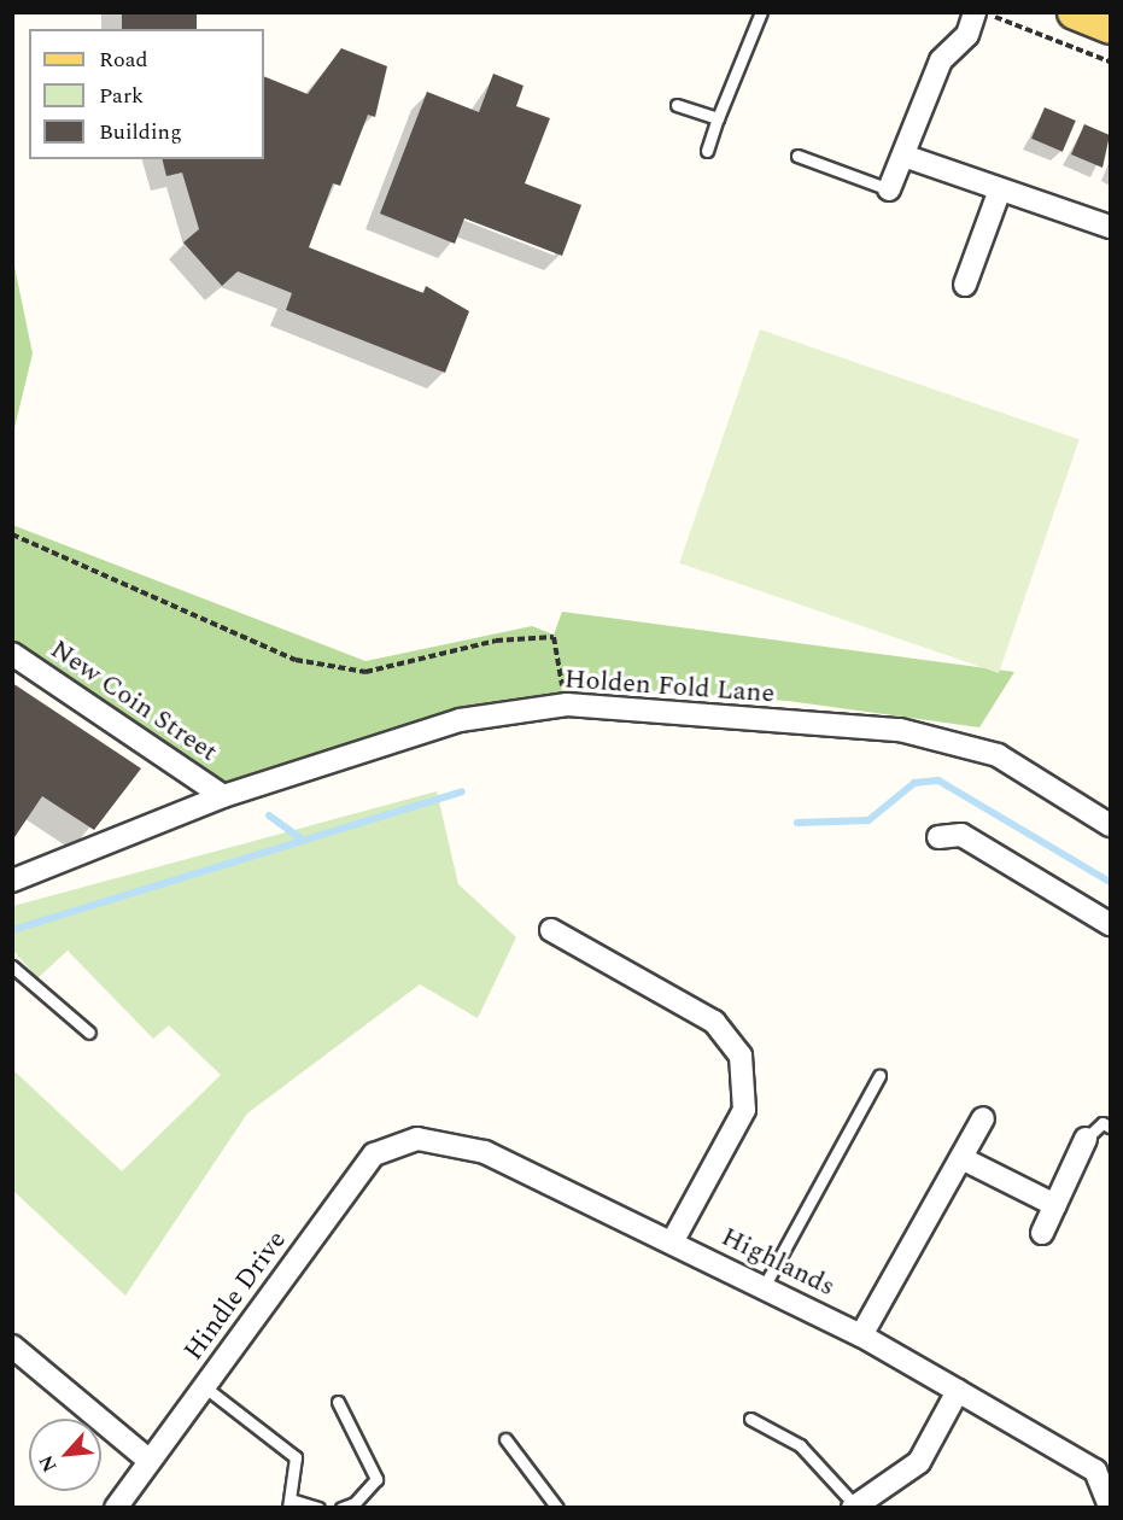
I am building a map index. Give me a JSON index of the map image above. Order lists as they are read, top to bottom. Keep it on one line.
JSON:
{"streets":{"street":["Holden Fold Lane","New Coin Street","Highlands","Hindle Drive"]},"crossings":[["Holden Fold Lane","New Coin Street"],["Highlands","Hindle Drive"]],"legend":["Road","Park","Building"],"north":"bottom left"}
